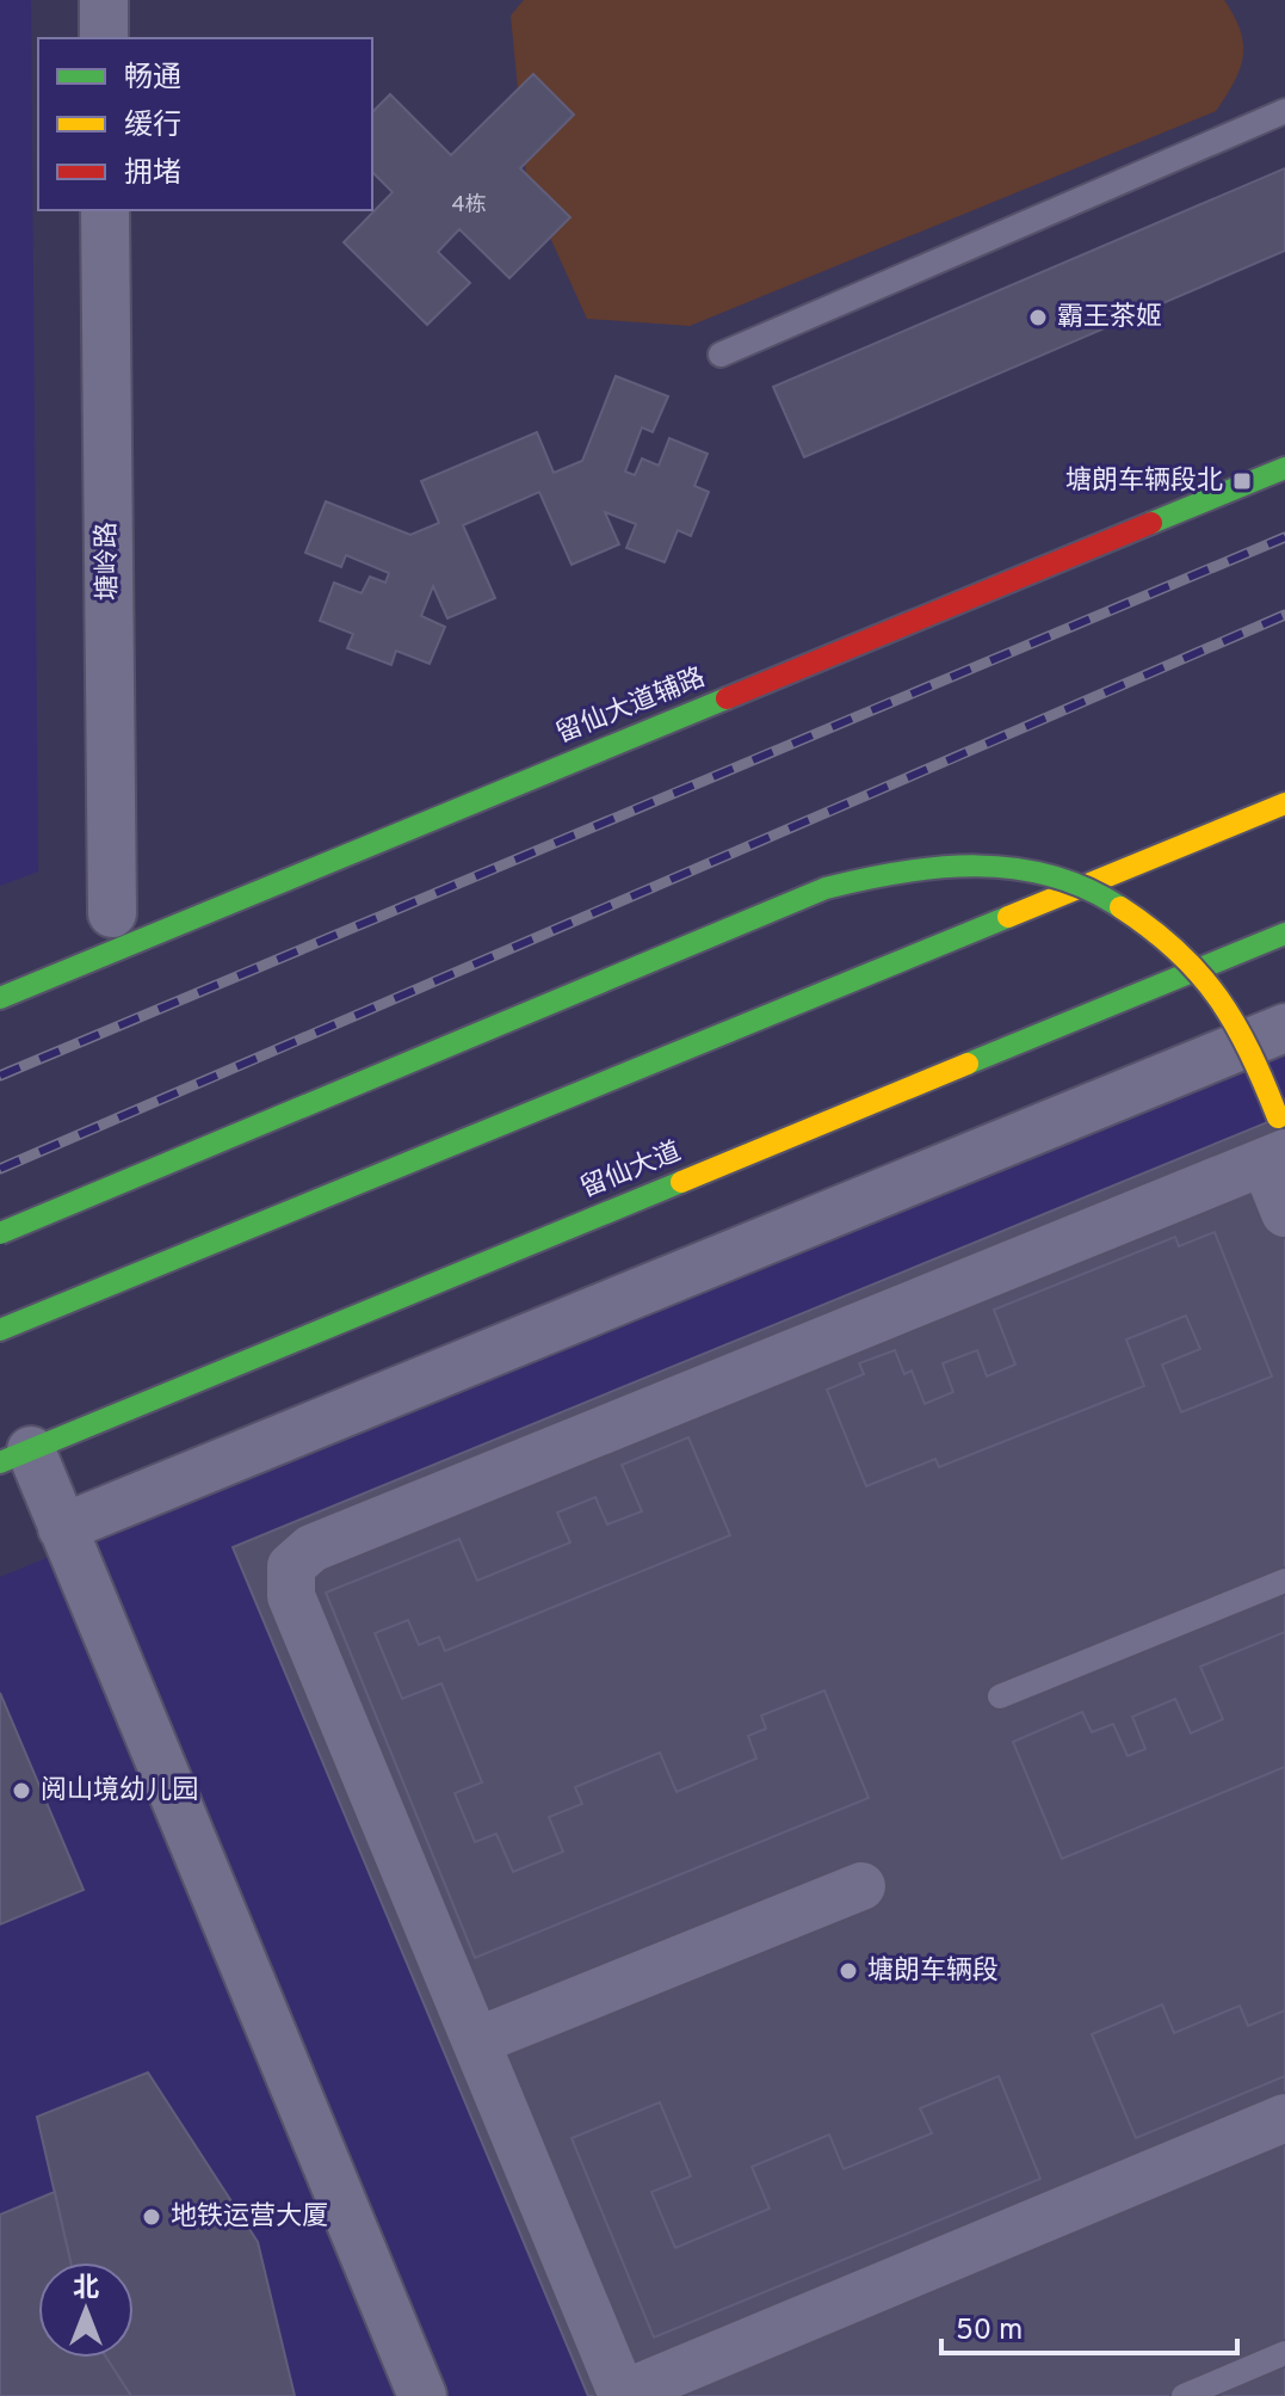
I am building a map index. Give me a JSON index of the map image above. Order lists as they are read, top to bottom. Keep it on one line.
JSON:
{"streets":{"main road":["留仙大道辅路","留仙大道"],"street":["塘岭路"]},"places":{"other":["霸王茶姬","阅山境幼儿园","塘朗车辆段","地铁运营大厦"],"transit":["塘朗车辆段北"]},"house_numbers":["4栋"],"legend":["畅通","缓行","拥堵"],"scale_bar":"50 m","north":"top"}
